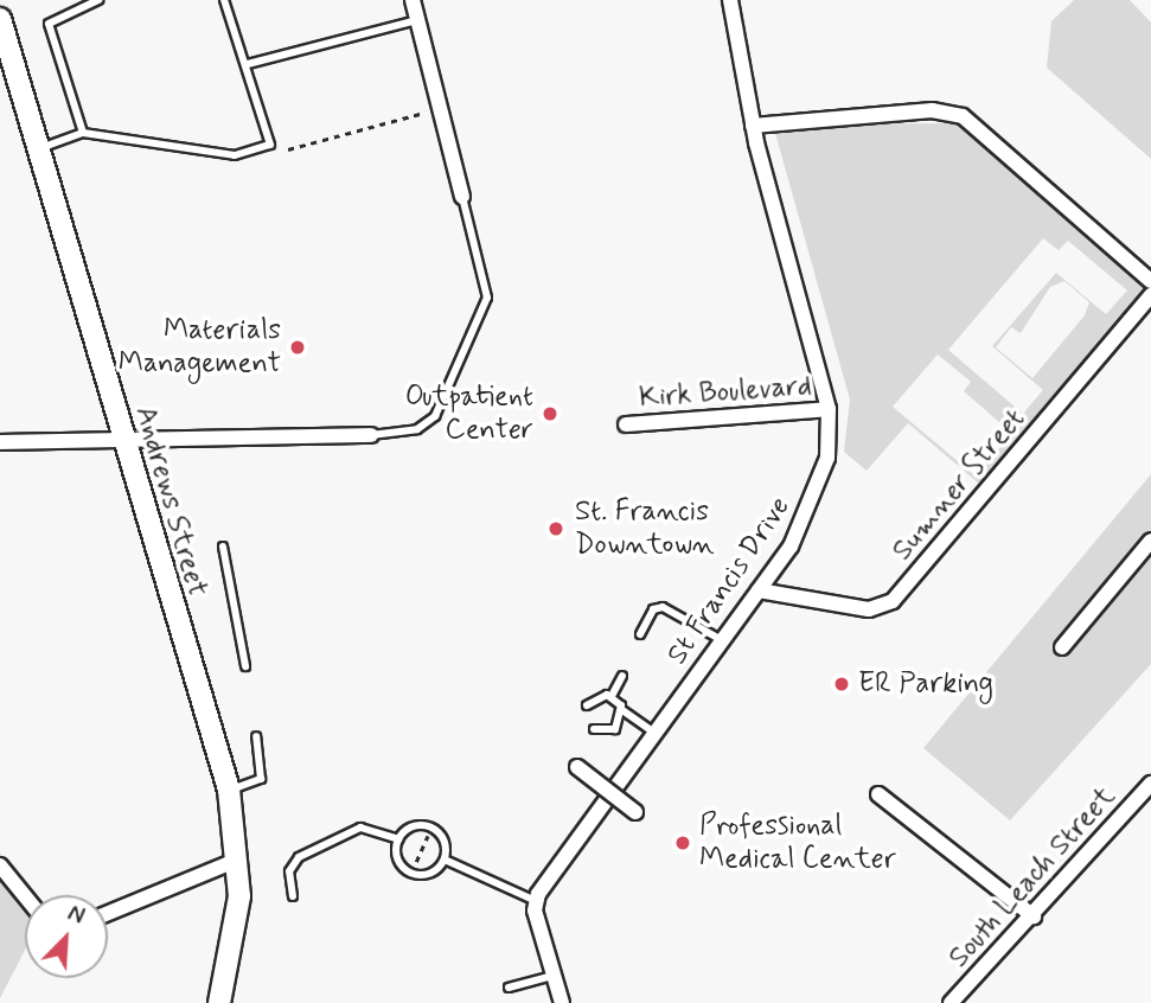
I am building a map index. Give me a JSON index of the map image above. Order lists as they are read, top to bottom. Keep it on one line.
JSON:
{"streets":{"street":["Kirk Boulevard","Sumner Street","Andrews Street","St Francis Drive","South Leach Street"]},"crossings":[["Kirk Boulevard","St Francis Drive"],["Sumner Street","St Francis Drive"]],"places":["Materials Management","Outpatient Center","St. Francis Downtown","ER Parking","Professional Medical Center"],"north":"top right"}
